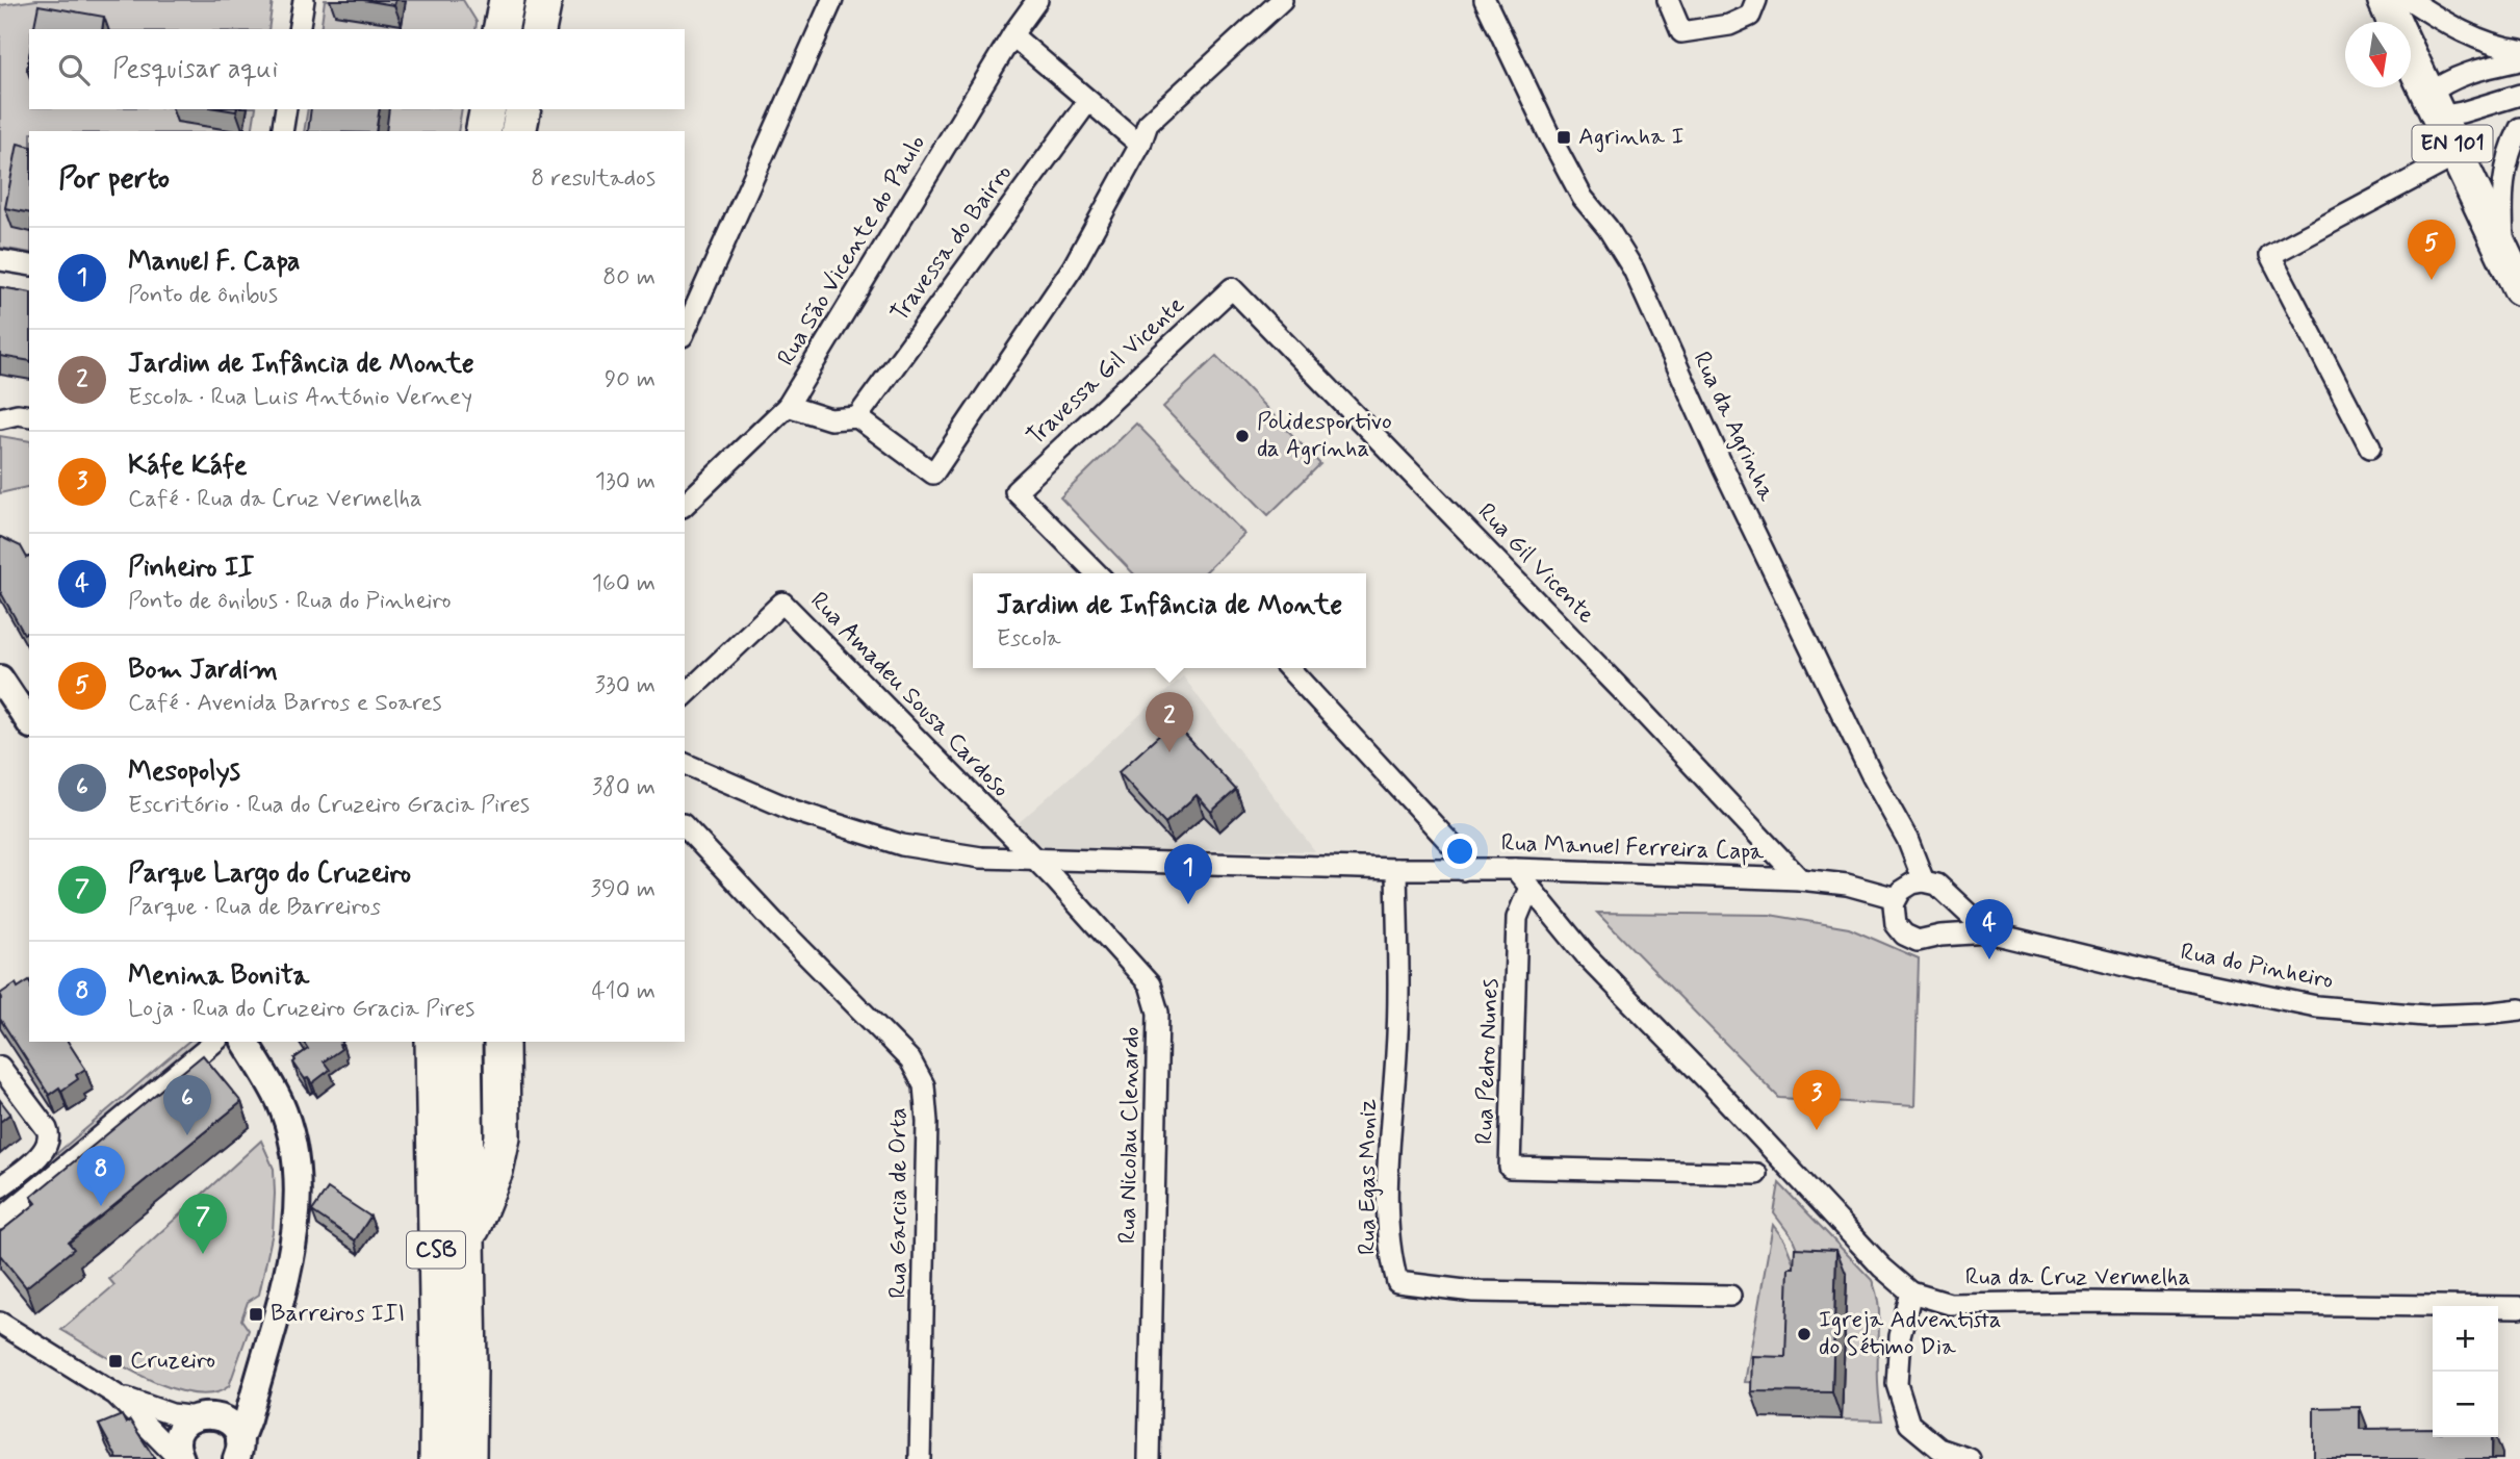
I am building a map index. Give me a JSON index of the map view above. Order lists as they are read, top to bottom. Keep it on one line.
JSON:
{"streets":{"highway":["CSB"],"main road":["EN 101"],"street":["Travessa do Bairro","Rua São Vicente do Paulo","Travessa Gil Vicente","Rua da Agrinha","Rua Gil Vicente","Rua Amadeu Sousa Cardoso","Rua Manuel Ferreira Capa","Rua do Pinheiro","Rua Pedro Nunes","Rua Nicolau Clenardo","Rua Egas Moniz","Rua Garcia de Orta","Rua da Cruz Vermelha"]},"crossings":[["Travessa Gil Vicente","Rua Gil Vicente"],["Rua da Agrinha","Rua Manuel Ferreira Capa"],["Rua da Agrinha","Rua do Pinheiro"],["Rua Gil Vicente","Rua Manuel Ferreira Capa"],["Rua Amadeu Sousa Cardoso","Rua Manuel Ferreira Capa"],["Rua Amadeu Sousa Cardoso","Rua Nicolau Clenardo"],["Rua Manuel Ferreira Capa","Rua do Pinheiro"],["Rua Manuel Ferreira Capa","Rua Nicolau Clenardo"],["Rua Manuel Ferreira Capa","Rua Egas Moniz"],["Rua Manuel Ferreira Capa","Rua da Cruz Vermelha"],["Rua Pedro Nunes","Rua da Cruz Vermelha"]],"places":{"transit":["Agrinha I","Barreiros III","Cruzeiro"],"other":["Polidesportivo da Agrinha","Igreja Adventista do Sétimo Dia"]},"north":"bottom","page":{"search":"Pesquisar aqui","heading":["Por perto","8 resultados"],"pins":["5","2","1","4","3","6","8","7"],"list":[{"mark":"1","name":"Manuel F. Capa","note":"Ponto de ônibus","value":"80 m"},{"mark":"2","name":"Jardim de Infância de Monte","note":"Escola · Rua Luis António Verney","value":"90 m"},{"mark":"3","name":"Káfe Káfe","note":"Café · Rua da Cruz Vermelha","value":"130 m"},{"mark":"4","name":"Pinheiro II","note":"Ponto de ônibus · Rua do Pinheiro","value":"160 m"},{"mark":"5","name":"Bom Jardim","note":"Café · Avenida Barros e Soares","value":"330 m"},{"mark":"6","name":"Mesopolys","note":"Escritório · Rua do Cruzeiro Gracia Pires","value":"380 m"},{"mark":"7","name":"Parque Largo do Cruzeiro","note":"Parque · Rua de Barreiros","value":"390 m"},{"mark":"8","name":"Menina Bonita","note":"Loja · Rua do Cruzeiro Gracia Pires","value":"410 m"}],"popup":["Jardim de Infância de Monte","Escola"],"map_buttons":["+","−"]}}
